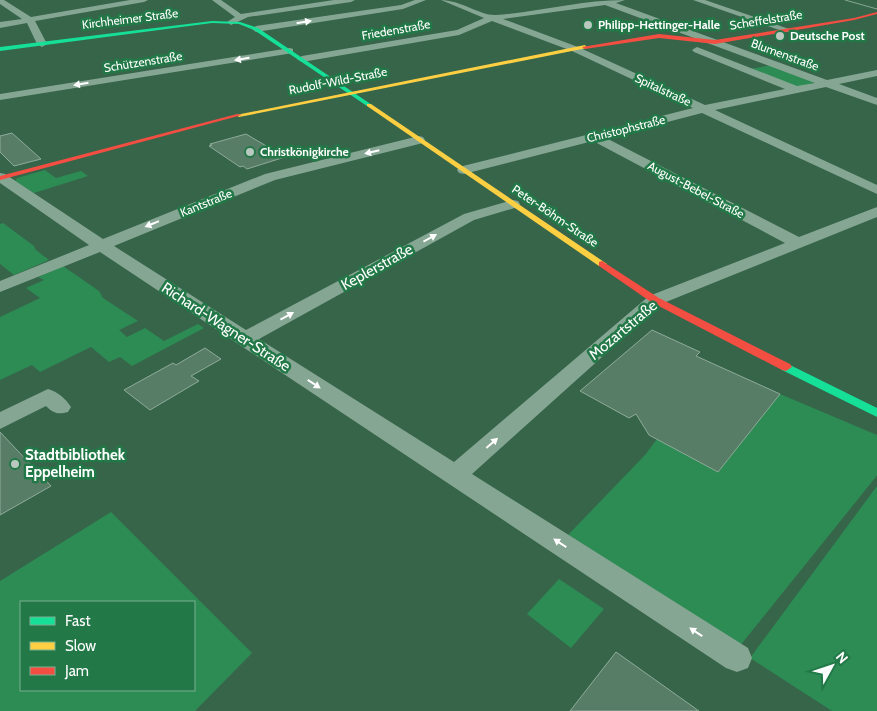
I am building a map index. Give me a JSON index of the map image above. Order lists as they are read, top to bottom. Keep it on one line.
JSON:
{"streets":{"street":["Kirchheimer Straße","Scheffelstraße","Friedenstraße","Blumenstraße","Schützenstraße","Rudolf-Wild-Straße","Spitalstraße","Christophstraße","August-Bebel-Straße","Kantstraße","Peter-Böhm-Straße","Keplerstraße","Richard-Wagner-Straße","Mozartstraße"]},"crossings":[["Kirchheimer Straße","Peter-Böhm-Straße"],["Scheffelstraße","Blumenstraße"],["Scheffelstraße","Rudolf-Wild-Straße"],["Friedenstraße","Spitalstraße"],["Friedenstraße","Peter-Böhm-Straße"],["Blumenstraße","Rudolf-Wild-Straße"],["Blumenstraße","Christophstraße"],["Schützenstraße","Peter-Böhm-Straße"],["Rudolf-Wild-Straße","Spitalstraße"],["Rudolf-Wild-Straße","Peter-Böhm-Straße"],["Rudolf-Wild-Straße","Richard-Wagner-Straße"],["Spitalstraße","Christophstraße"],["Christophstraße","August-Bebel-Straße"],["Christophstraße","Peter-Böhm-Straße"],["August-Bebel-Straße","Mozartstraße"],["Kantstraße","Peter-Böhm-Straße"],["Kantstraße","Richard-Wagner-Straße"],["Peter-Böhm-Straße","Keplerstraße"],["Peter-Böhm-Straße","Mozartstraße"],["Keplerstraße","Richard-Wagner-Straße"],["Richard-Wagner-Straße","Mozartstraße"]],"one_way":["Keplerstraße","Mozartstraße"],"places":["Philipp-Hettinger-Halle","Deutsche Post","Christkönigkirche","Stadtbibliothek Eppelheim"],"legend":["Fast","Slow","Jam"],"north":"top right"}
